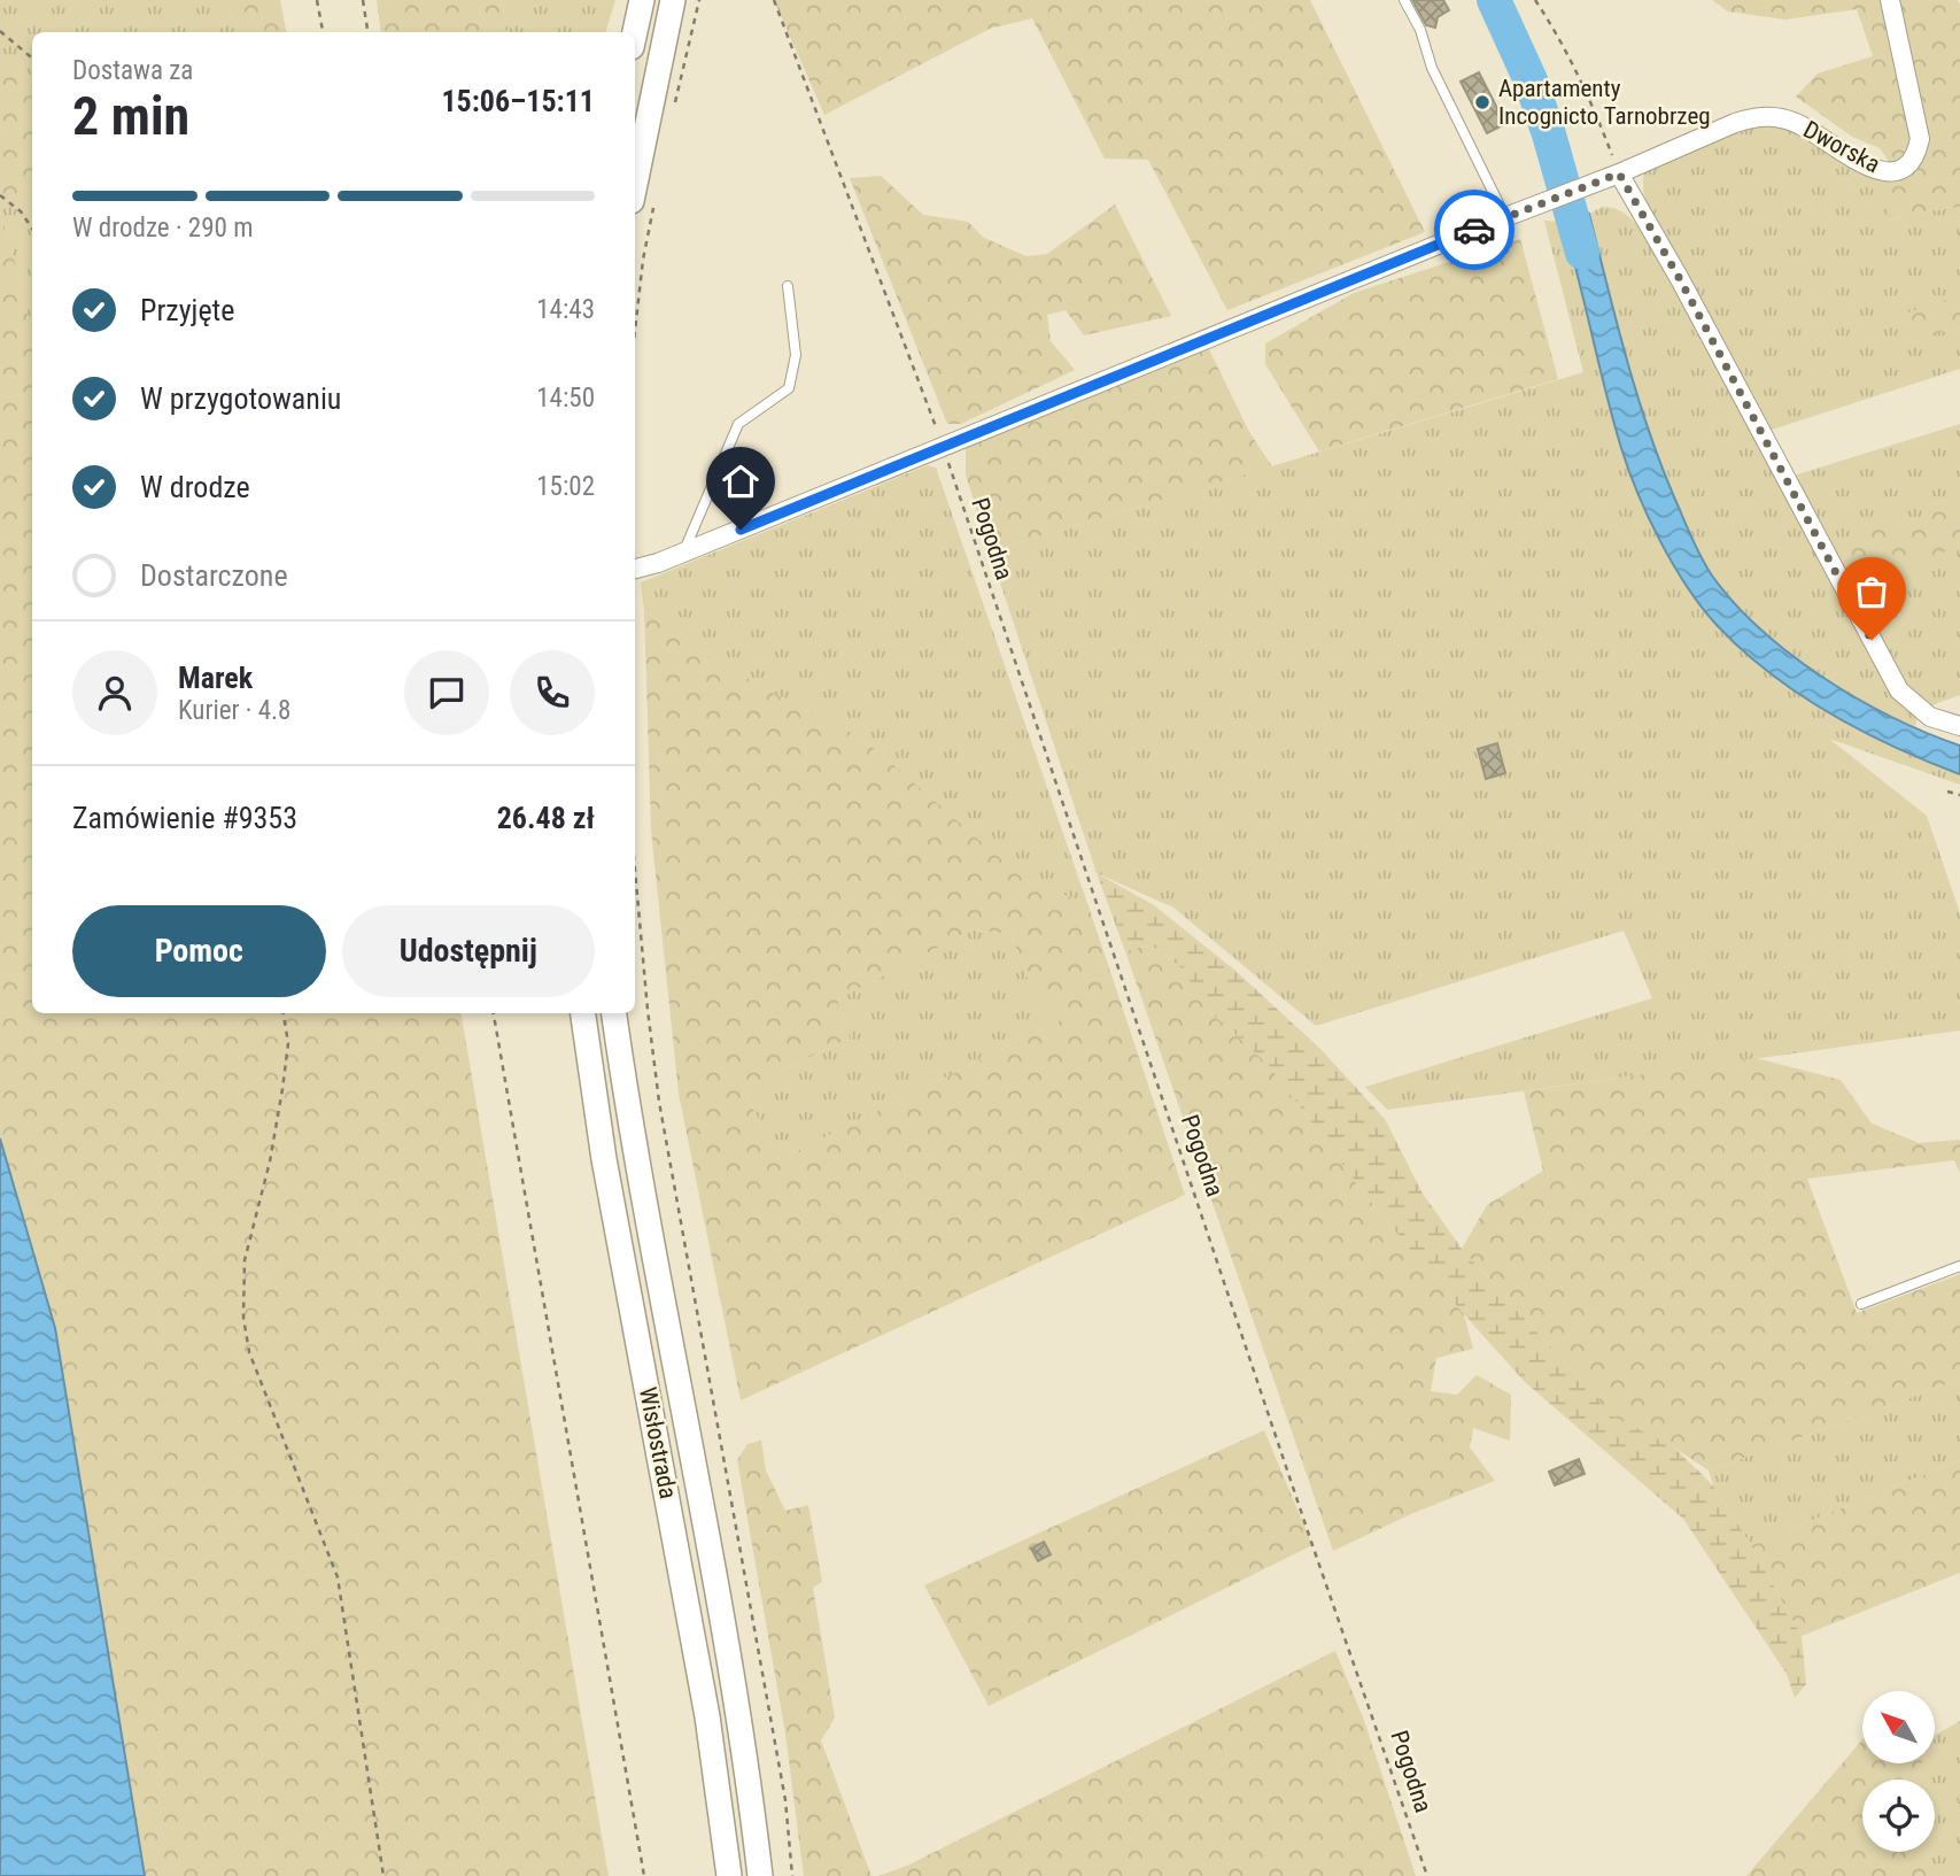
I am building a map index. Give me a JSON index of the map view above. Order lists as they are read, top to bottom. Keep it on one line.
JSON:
{"streets":{"main road":["Wisłostrada"],"street":["Dworska"],"path":["Pogodna"]},"crossings":[["Dworska","Pogodna"]],"places":["Apartamenty Incognicto Tarnobrzeg"],"north":"top left","page":{"heading":["2 min","Dostawa za","15:06–15:11"],"panel":["Marek","Kurier · 4.8","Zamówienie #9353","26.48 zł"],"bar":"W drodze · 290 m","list":[["Przyjęte","14:43"],["W przygotowaniu","14:50"],["W drodze","15:02"],"Dostarczone"],"buttons":["Pomoc","Udostępnij"]}}
